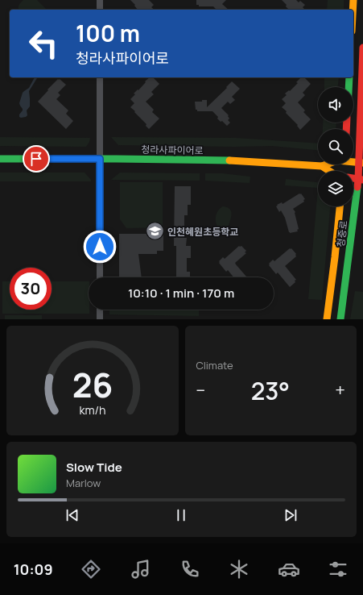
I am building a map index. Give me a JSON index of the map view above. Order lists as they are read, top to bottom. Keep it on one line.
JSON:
{"streets":{"main road":["청라사파이어로","청중로"]},"places":{"school or university":["인천혜원초등학교"]},"page":{"turn":["100 m","청라사파이어로"],"limit":"30","trip":"10:10 · 1 min · 170 m","tile":"Climate","heat":["−","23°","+"],"song":["Slow Tide","Marlow"],"tabs":"10:09","gauge":["26","km/h"]}}
